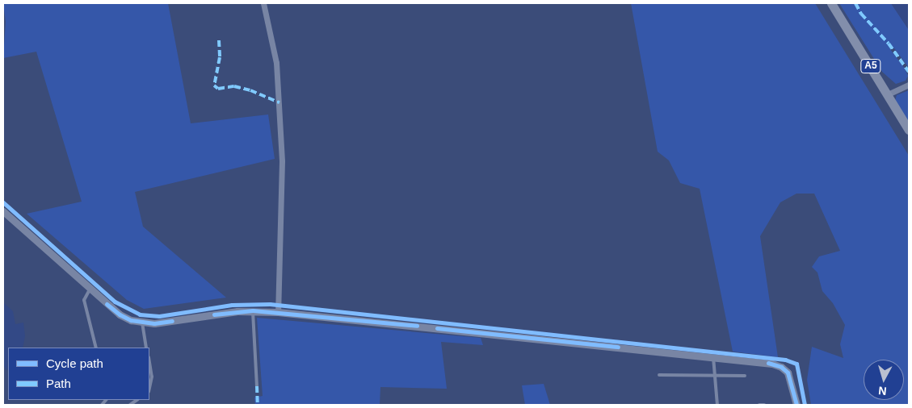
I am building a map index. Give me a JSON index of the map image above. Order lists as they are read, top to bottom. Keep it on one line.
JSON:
{"streets":{"highway":["A5"]},"legend":["Cycle path","Path"],"north":"bottom"}
